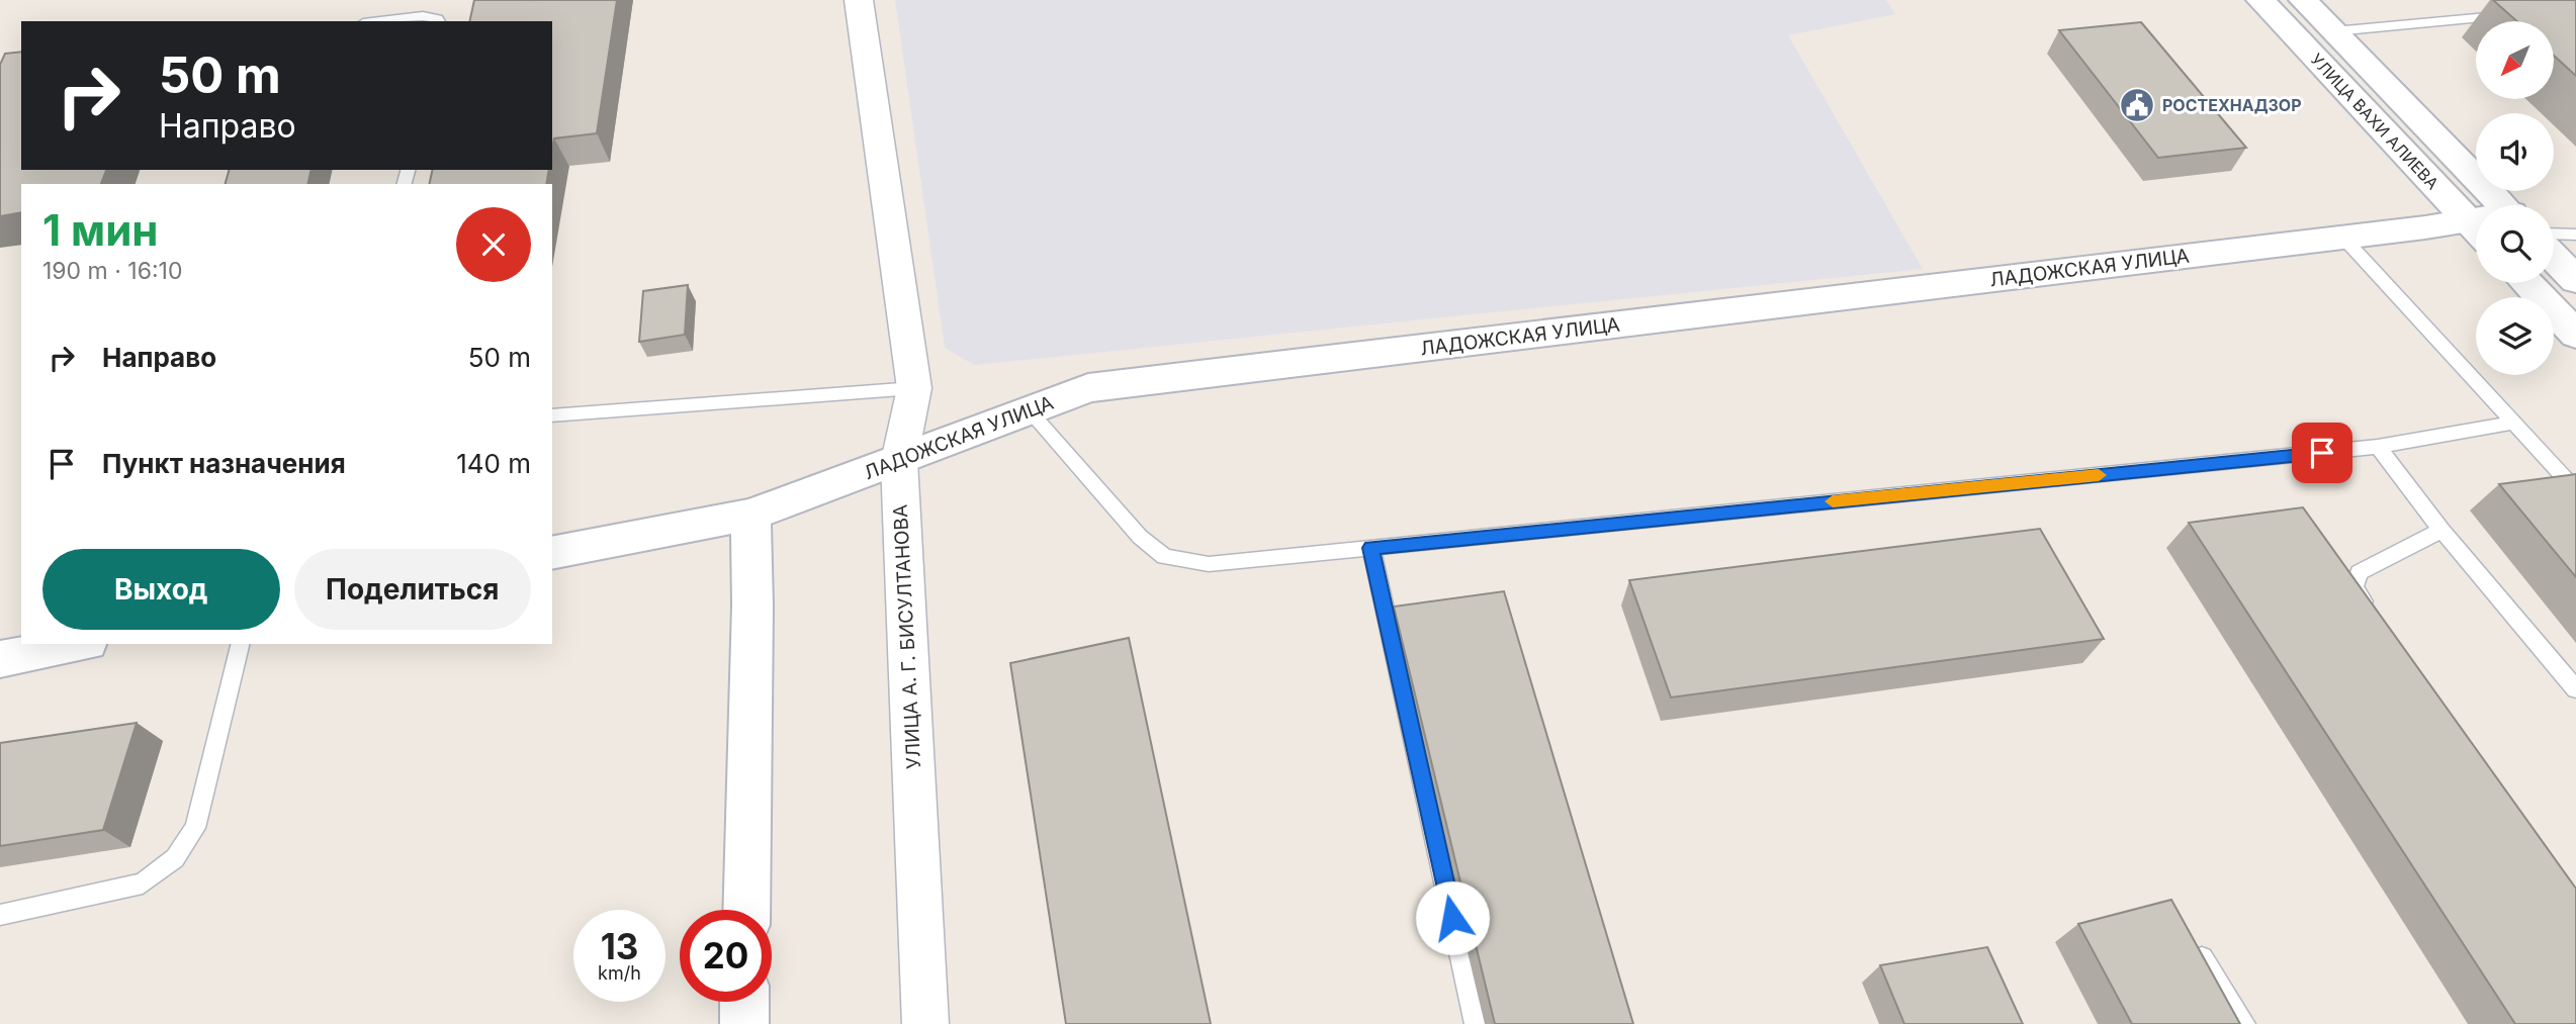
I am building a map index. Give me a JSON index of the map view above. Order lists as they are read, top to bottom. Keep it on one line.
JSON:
{"streets":{"street":["УЛИЦА ВАХИ АЛИЕВА","ЛАДОЖСКАЯ УЛИЦА","УЛИЦА А. Г. БИСУЛТАНОВА"]},"crossings":[["ЛАДОЖСКАЯ УЛИЦА","УЛИЦА А. Г. БИСУЛТАНОВА"]],"places":{"public building":["РОСТЕХНАДЗОР"]},"north":"bottom left","page":{"turn":["50 m","Направо"],"heading":["1 мин","190 m · 16:10"],"list":[{"name":"Направо","value":"50 m"},{"name":"Пункт назначения","value":"140 m"}],"buttons":["Выход","Поделиться"],"speed":"13 km/h","limit":"20"}}
